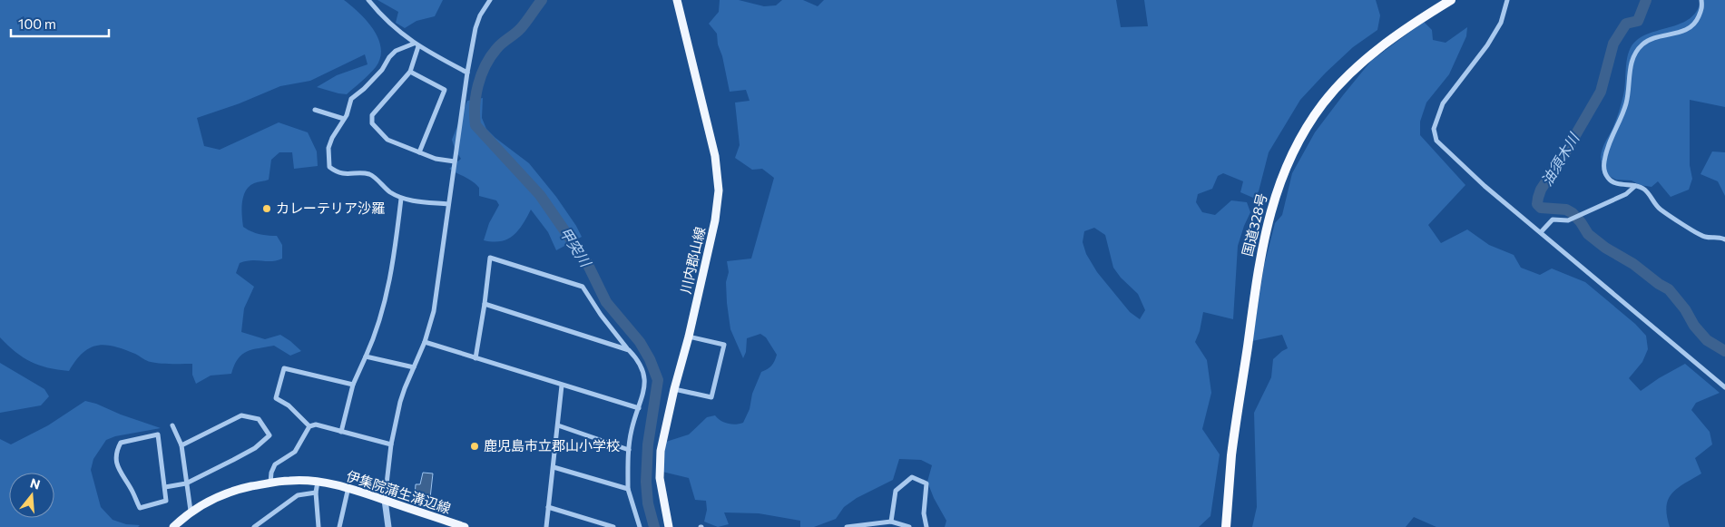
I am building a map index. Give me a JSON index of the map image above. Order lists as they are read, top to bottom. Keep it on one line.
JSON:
{"streets":{"highway":["国道328号"],"main road":["川内郡山線","伊集院蒲生溝辺線"]},"water":["油須木川","甲突川"],"places":["カレーテリア沙羅","鹿児島市立郡山小学校"],"scale_bar":"100 m","north":"top"}
